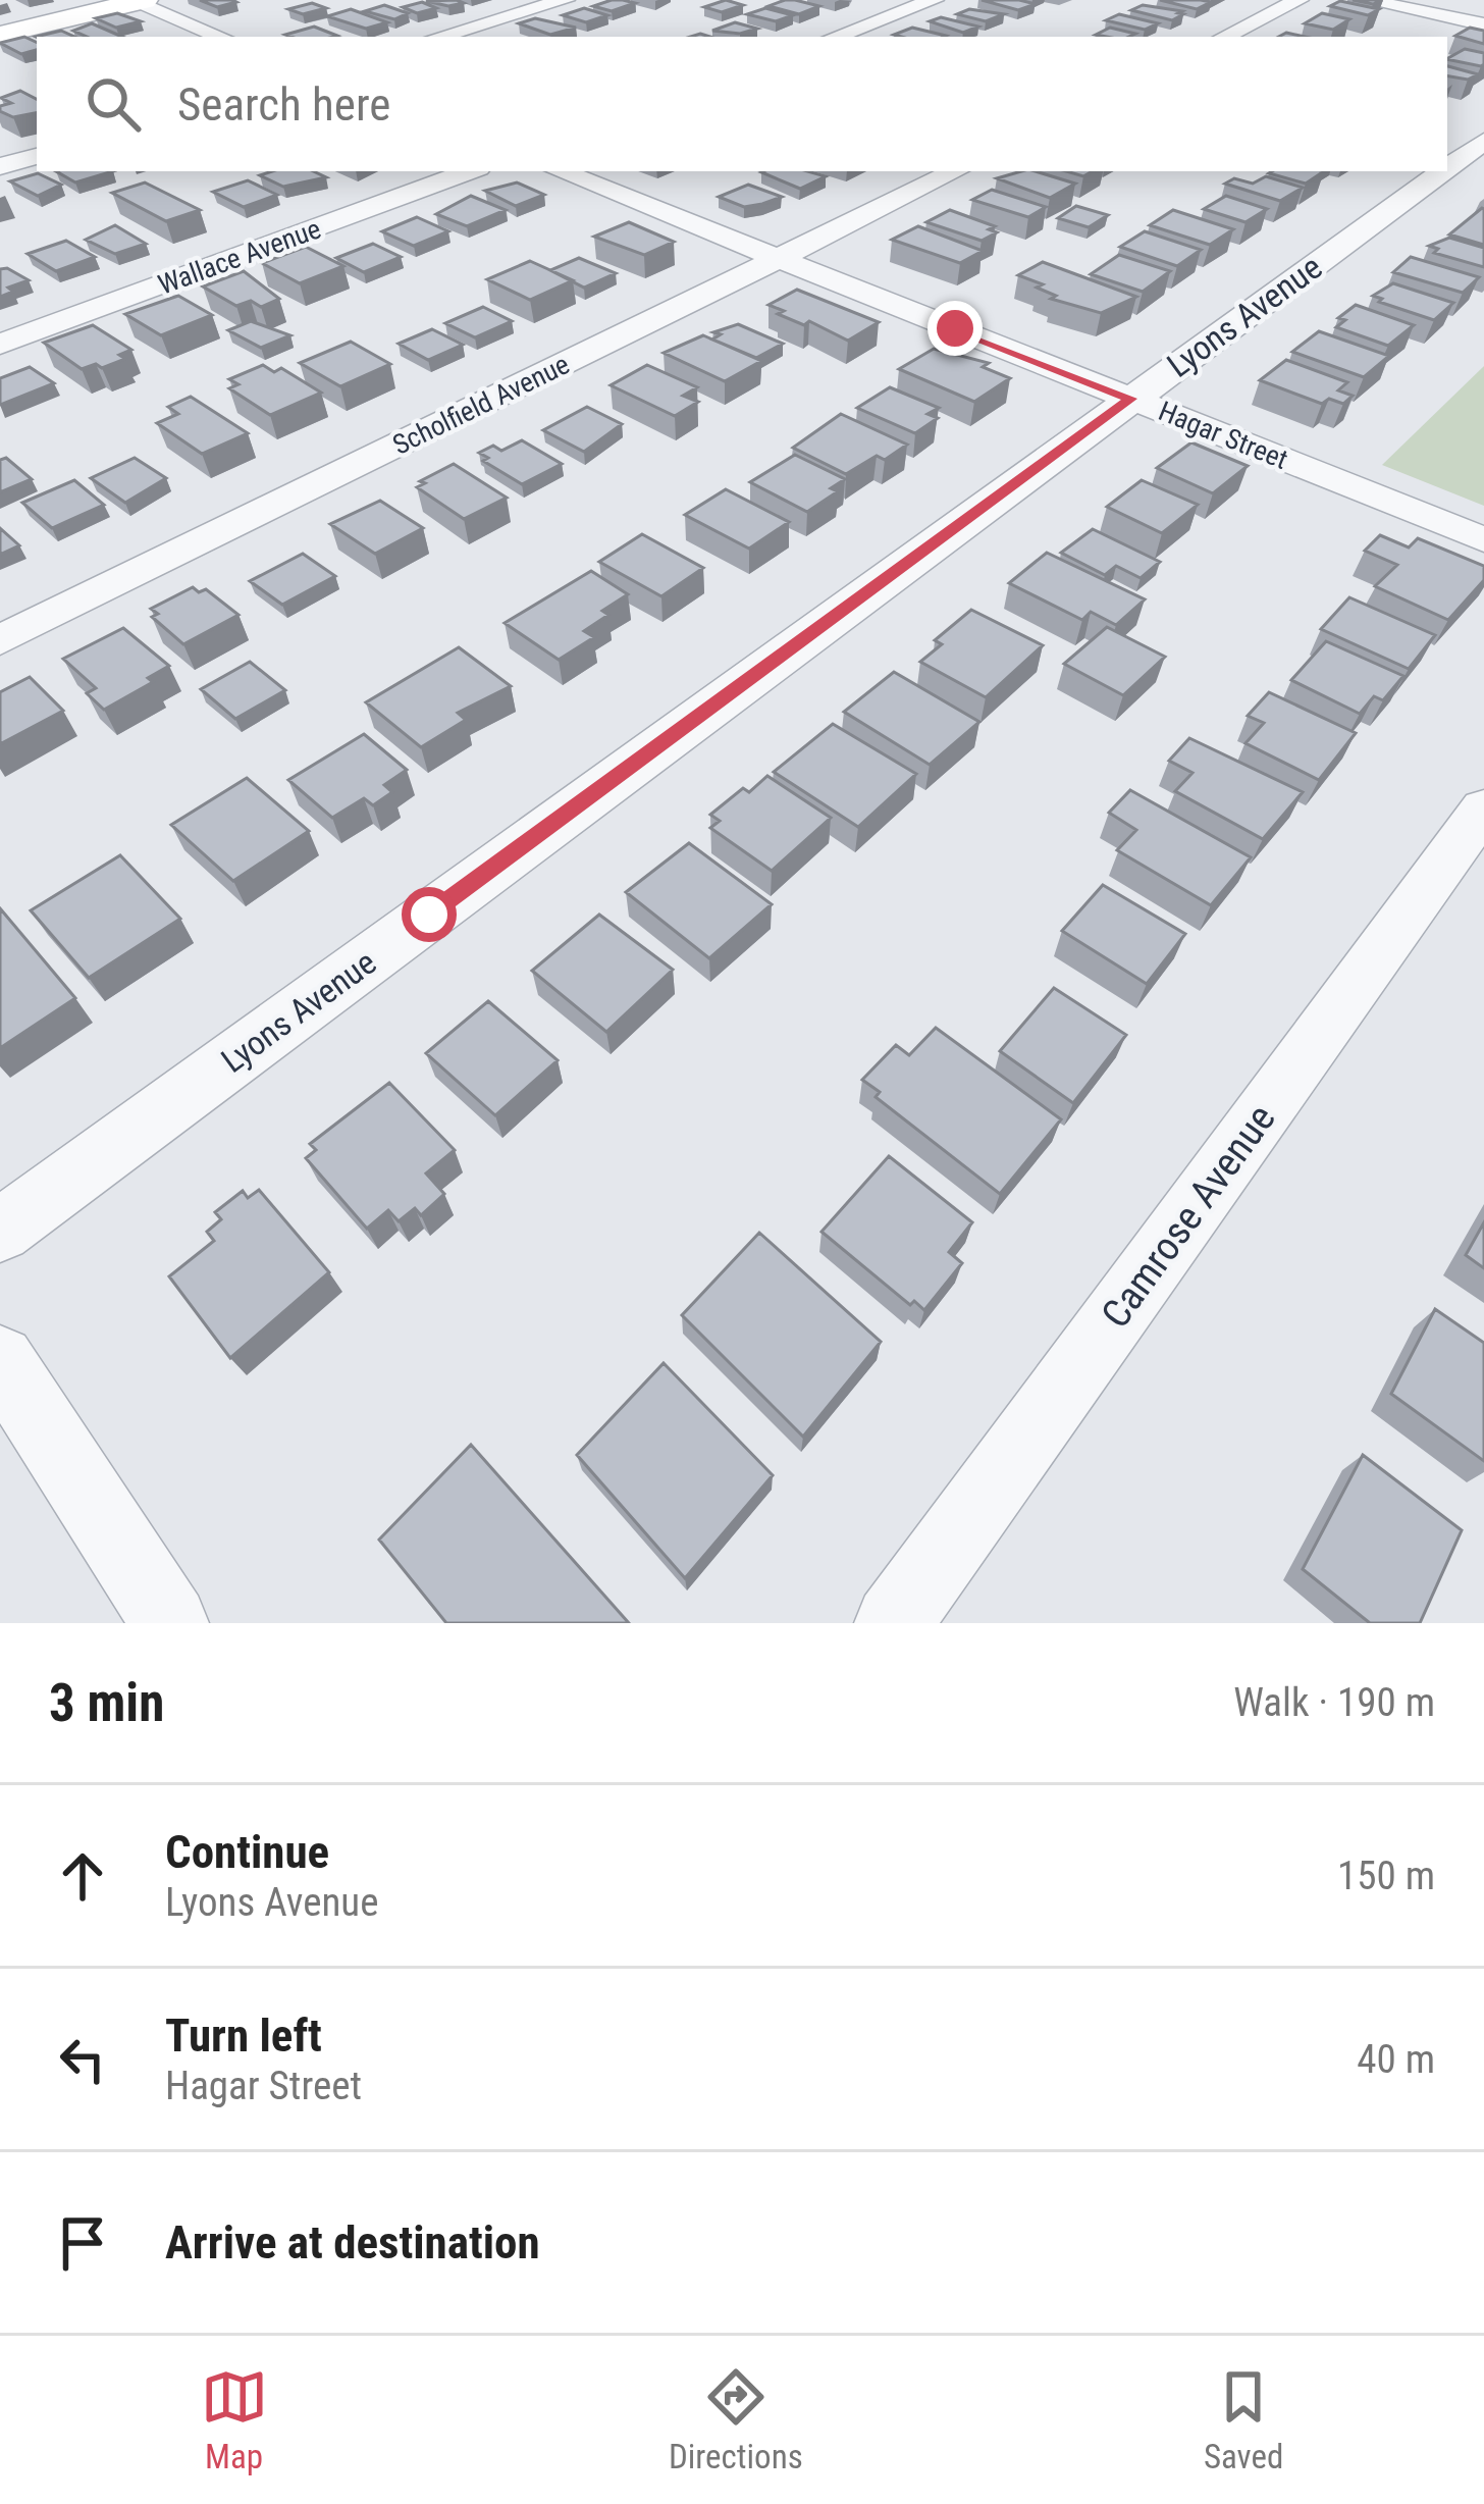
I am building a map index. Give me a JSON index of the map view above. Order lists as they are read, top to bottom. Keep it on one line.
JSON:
{"streets":{"street":["Wallace Avenue","Lyons Avenue","Scholfield Avenue","Hagar Street","Camrose Avenue"]},"crossings":[["Lyons Avenue","Hagar Street"],["Scholfield Avenue","Hagar Street"]],"page":{"search":"Search here","heading":["3 min","Walk · 190 m"],"list":[["Continue","Lyons Avenue","150 m"],["Turn left","Hagar Street","40 m"],"Arrive at destination"],"nav":["Map","Directions","Saved"]}}
